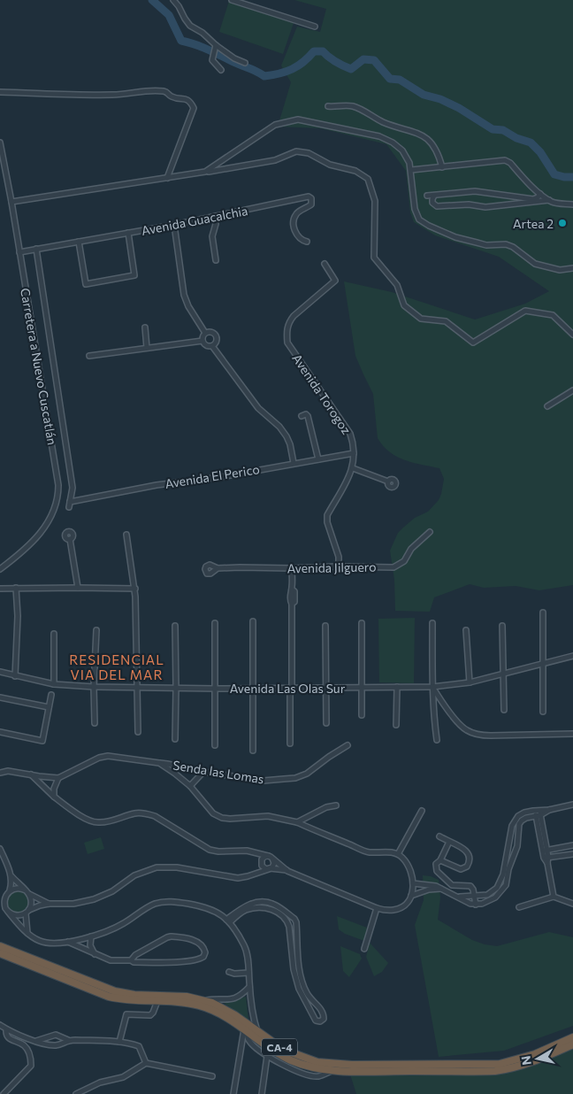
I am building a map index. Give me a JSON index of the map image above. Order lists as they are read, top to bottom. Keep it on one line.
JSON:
{"streets":{"highway":["CA-4"],"street":["Avenida Guacalchia","Carretera a Nuevo Cuscatlán","Avenida Torogoz","Avenida El Perico","Avenida Jilguero","Avenida Las Olas Sur","Senda las Lomas"]},"crossings":[["Avenida Guacalchia","Carretera a Nuevo Cuscatlán"],["Avenida Torogoz","Avenida El Perico"],["Avenida Torogoz","Avenida Jilguero"]],"districts":["RESIDENCIAL VIA DEL MAR"],"places":["Artea 2"],"north":"left"}
